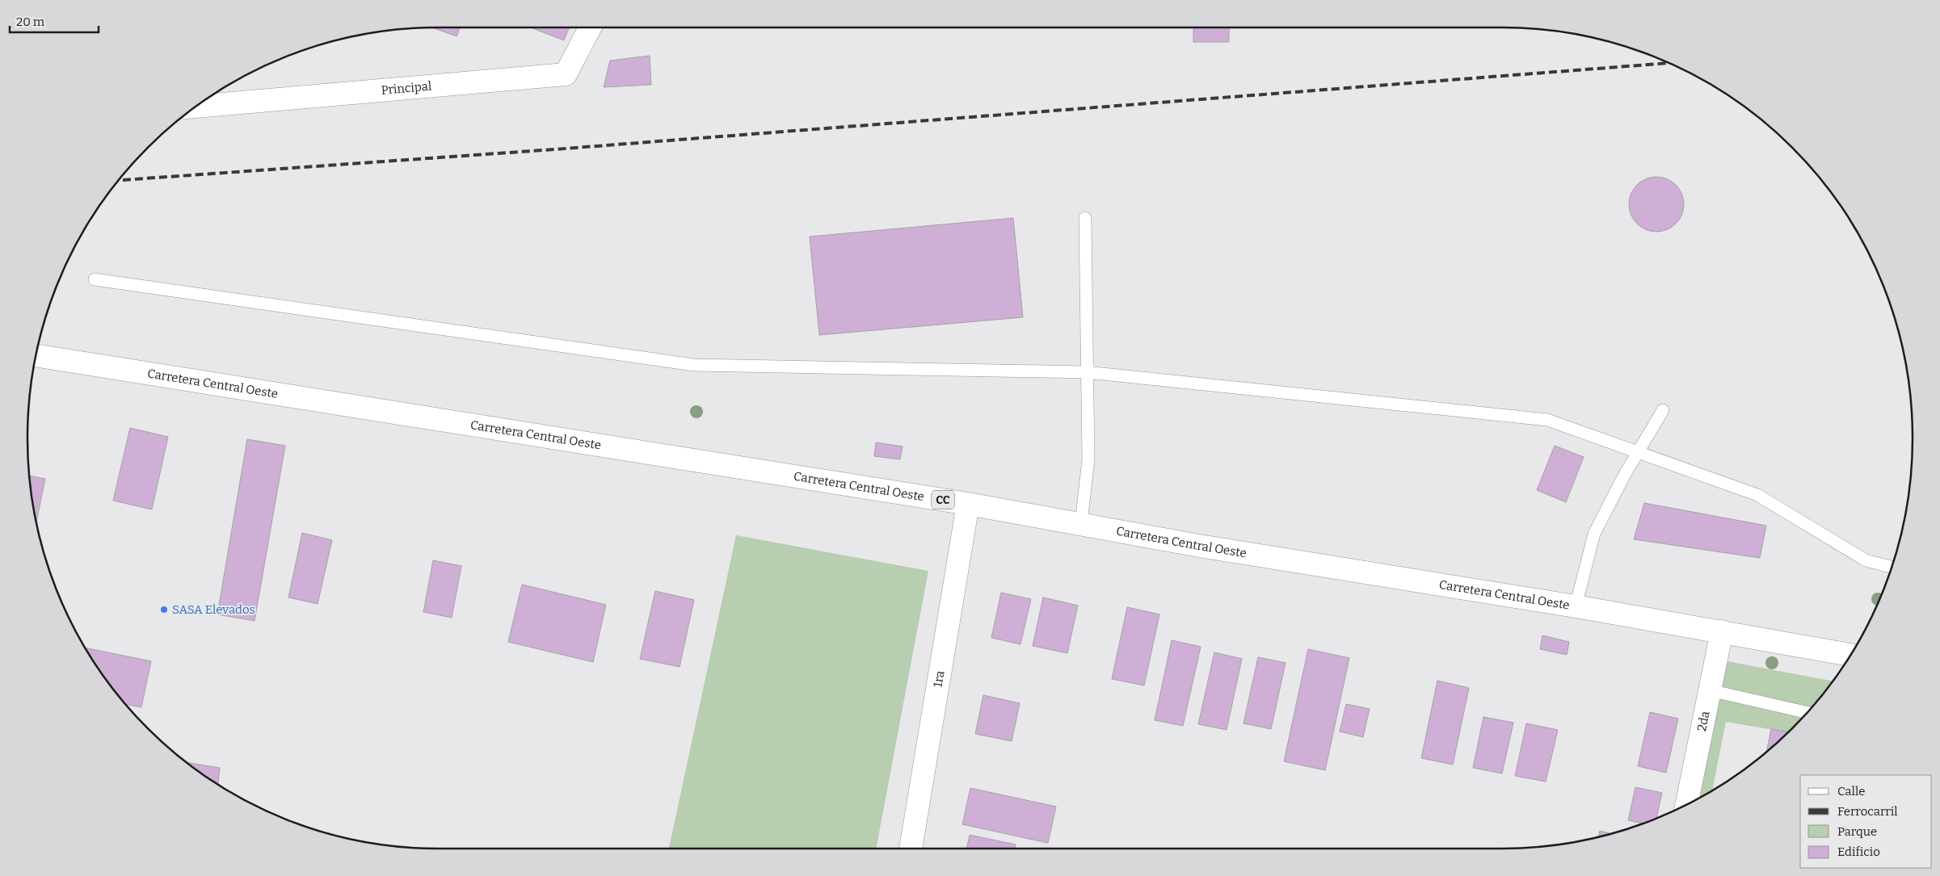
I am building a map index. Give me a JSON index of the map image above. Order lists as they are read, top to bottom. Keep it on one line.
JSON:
{"streets":{"main road":["Principal","Carretera Central Oeste","CC","1ra","2da"]},"crossings":[["Carretera Central Oeste","1ra"],["Carretera Central Oeste","2da"]],"places":["SASA Elevados"],"legend":["Calle","Ferrocarril","Parque","Edificio"],"scale_bar":"20 m"}
